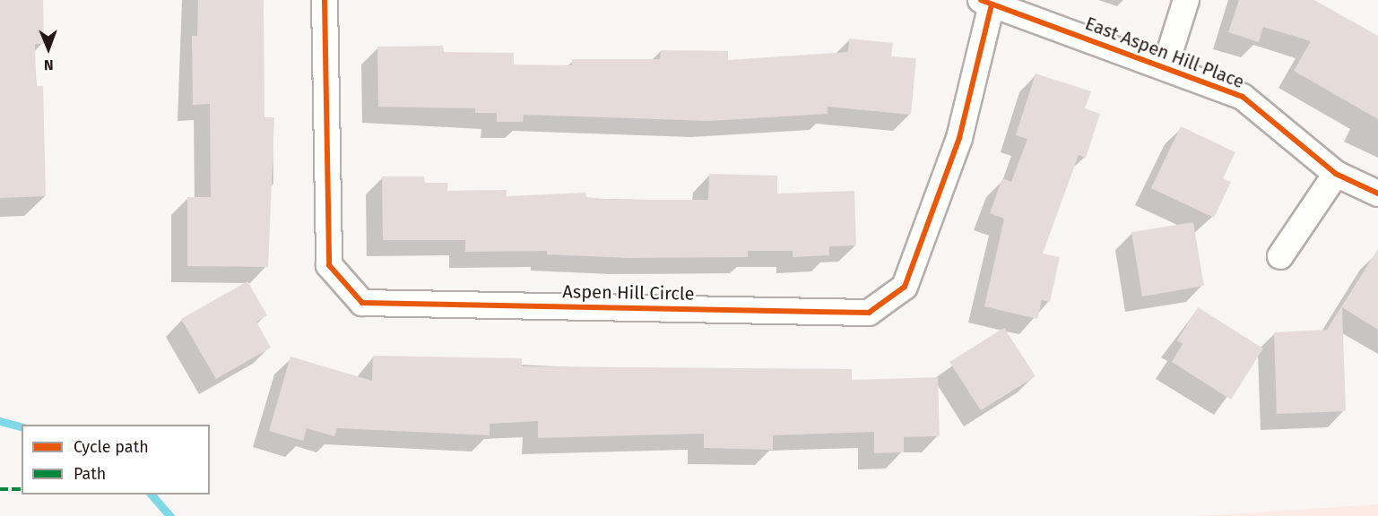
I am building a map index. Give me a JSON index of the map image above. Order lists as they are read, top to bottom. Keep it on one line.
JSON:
{"streets":{"street":["East Aspen Hill Place","Aspen Hill Circle"]},"crossings":[["East Aspen Hill Place","Aspen Hill Circle"]],"legend":["Cycle path","Path"],"north":"bottom"}
